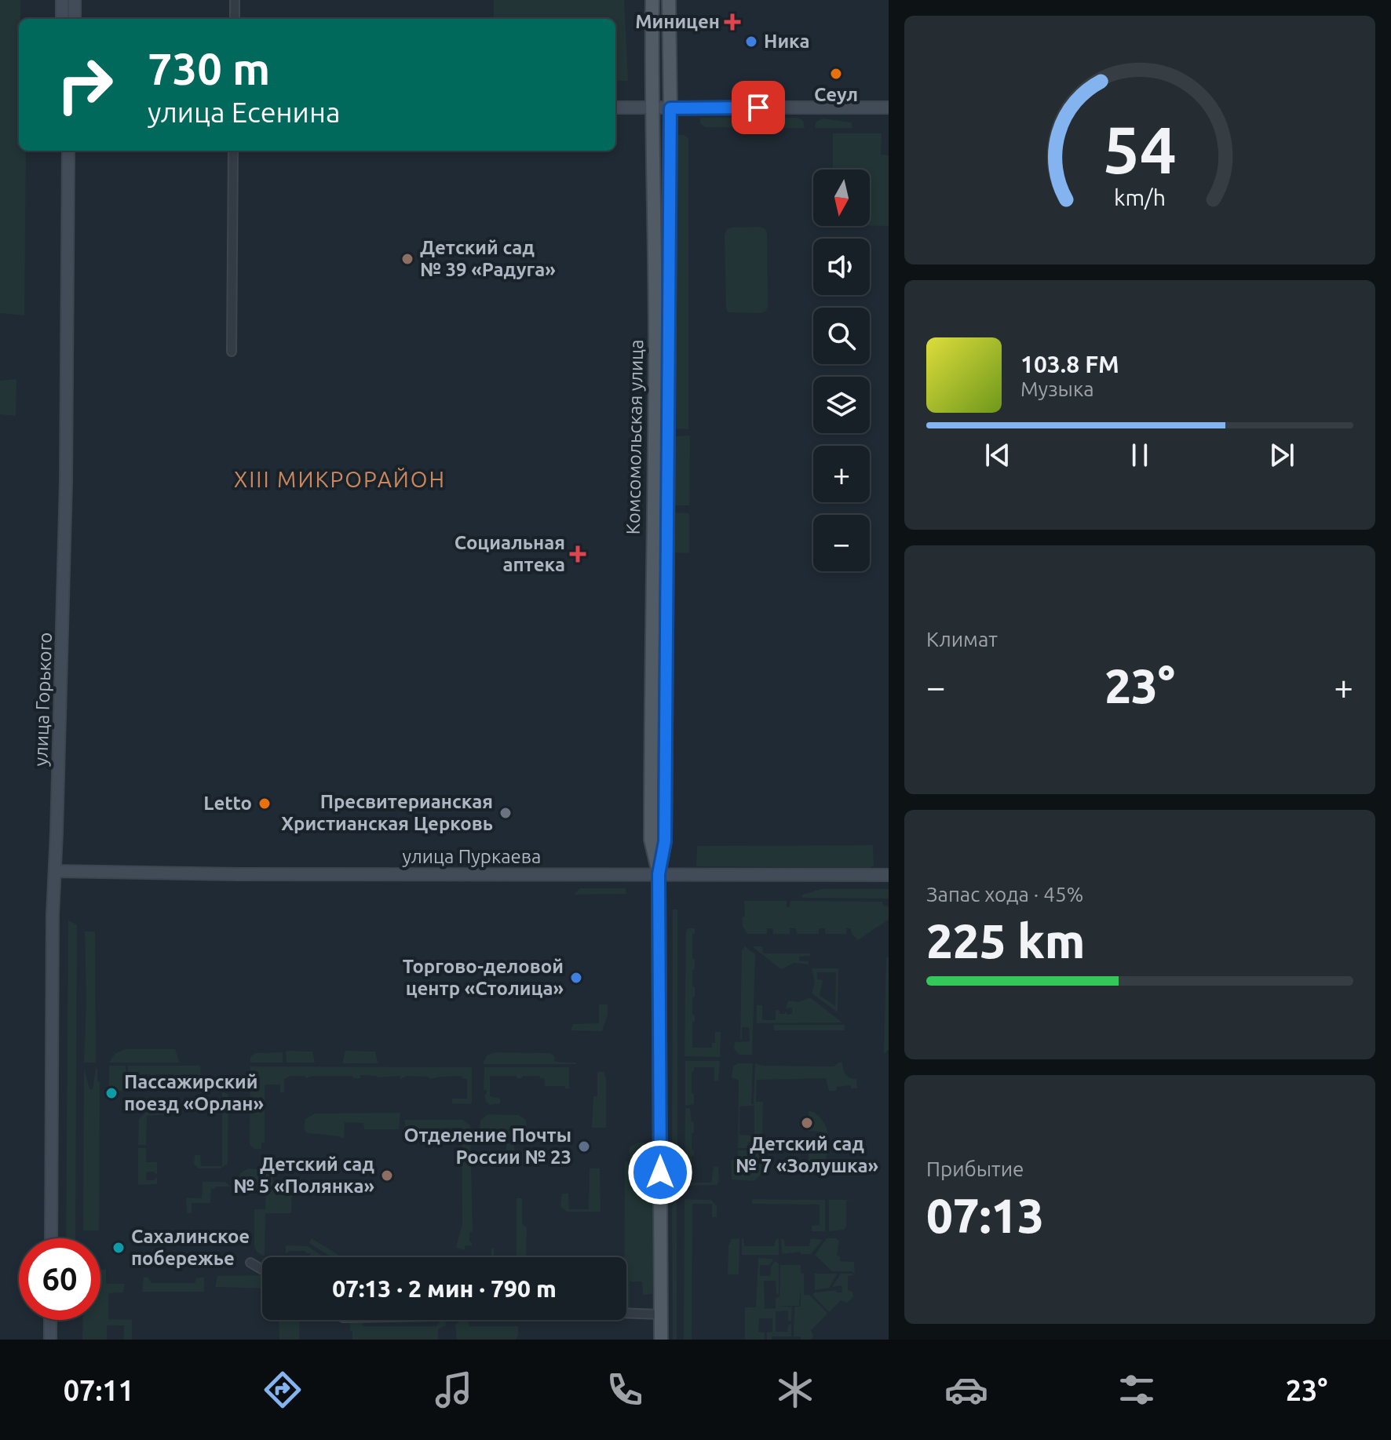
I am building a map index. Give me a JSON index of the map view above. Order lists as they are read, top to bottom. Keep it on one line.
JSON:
{"streets":{"main road":["Комсомольская улица","улица Горького","улица Пуркаева"]},"crossings":[["Комсомольская улица","улица Пуркаева"],["улица Горького","улица Пуркаева"]],"districts":["XIII МИКРОРАЙОН"],"places":{"health":["Миницен","Социальная аптека"],"other":["Ника","Сеул","Детский сад № 39 «Радуга»","Letto","Пресвитерианская Христианская Церковь","Торгово-деловой центр «Столица»","Пассажирский поезд «Орлан»","Детский сад № 7 «Золушка»","Отделение Почты России № 23","Детский сад № 5 «Полянка»","Сахалинское побережье"]},"north":"bottom","page":{"turn":["730 m","улица Есенина"],"map_buttons":["+","−"],"song":["103.8 FM","Музыка"],"tile":["Климат",["Запас хода · 45%","225 km"],["Прибытие","07:13"]],"heat":["−","23°","+"],"limit":"60","trip":"07:13 · 2 мин · 790 m","tabs":["07:11","23°"],"gauge":["54","km/h"]}}
